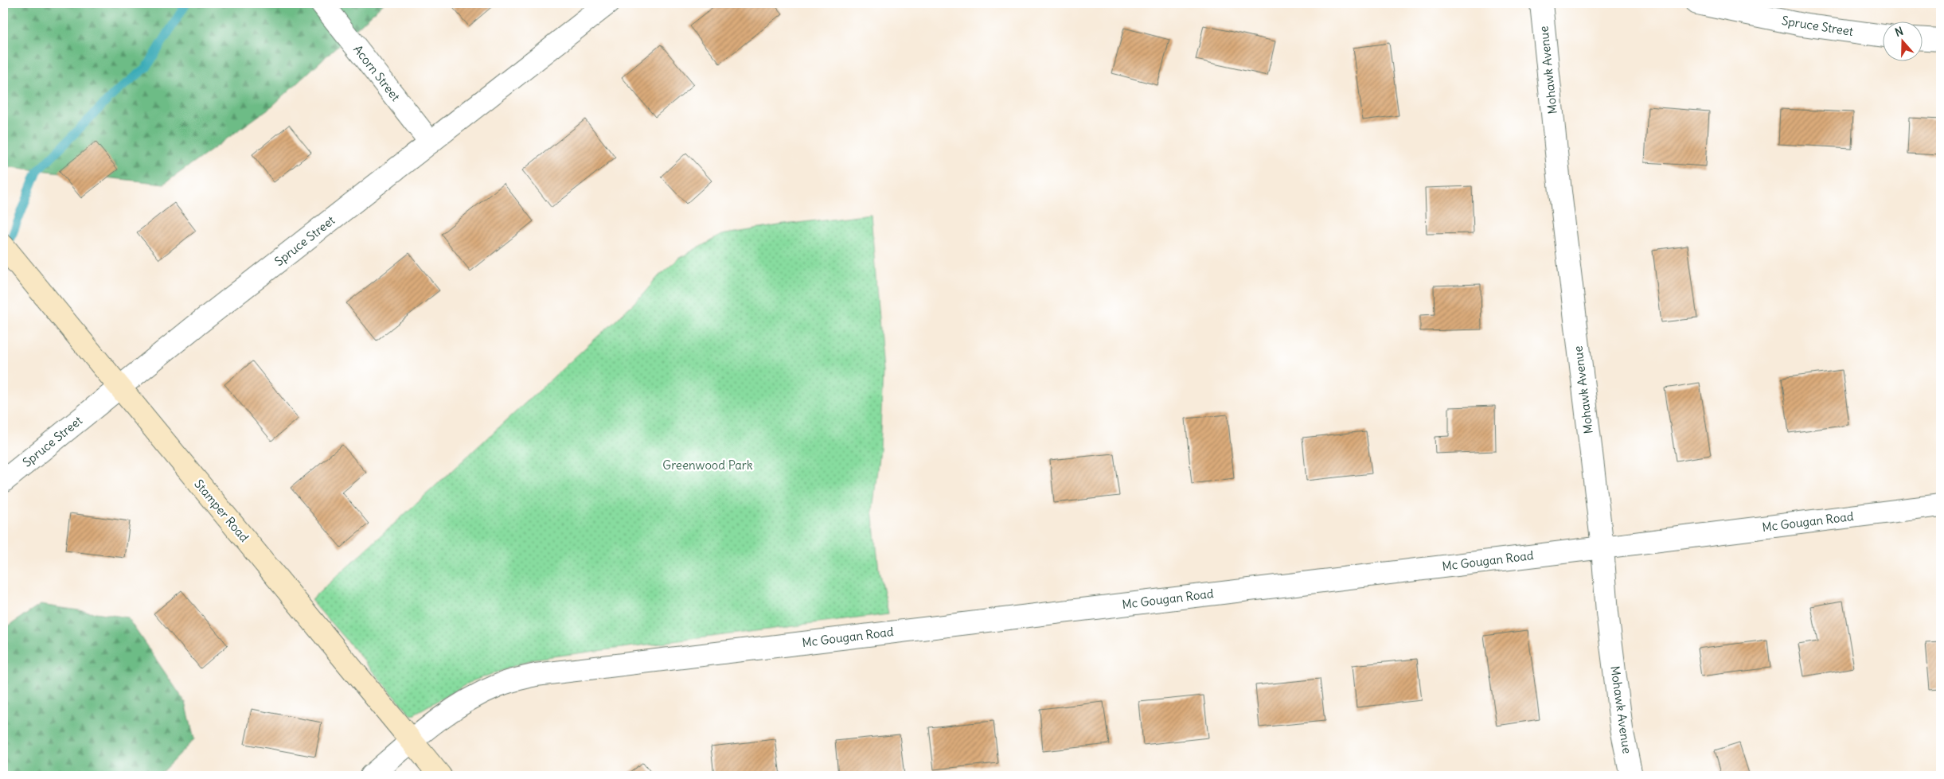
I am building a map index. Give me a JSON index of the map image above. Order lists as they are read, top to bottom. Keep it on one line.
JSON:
{"streets":{"street":["Spruce Street","Mohawk Avenue","Acorn Street","Stamper Road","Mc Gougan Road"]},"crossings":[["Spruce Street","Acorn Street"],["Spruce Street","Stamper Road"],["Mohawk Avenue","Mc Gougan Road"],["Stamper Road","Mc Gougan Road"]],"parks":["Greenwood Park"],"north":"top"}
